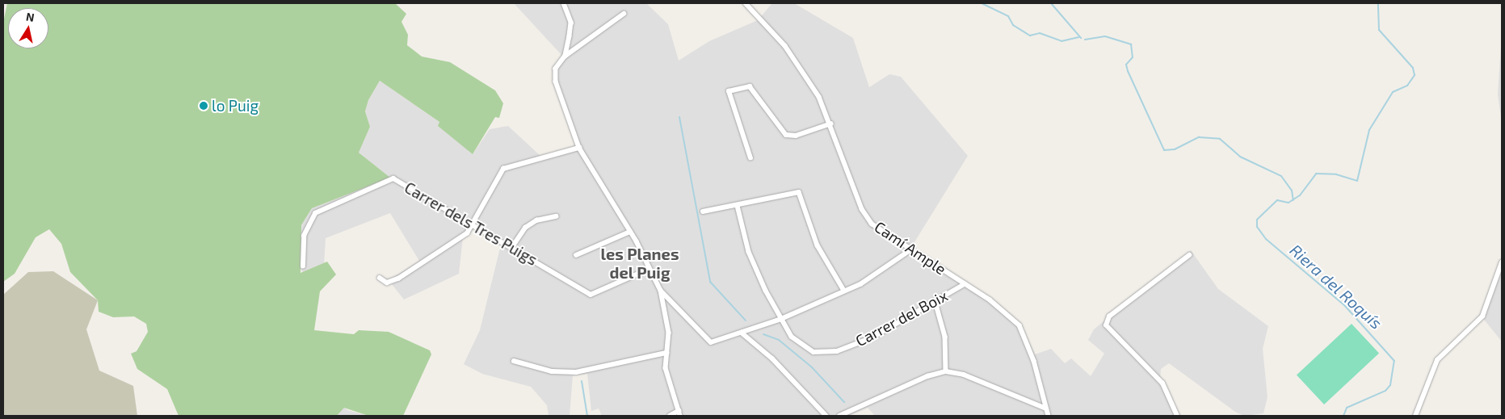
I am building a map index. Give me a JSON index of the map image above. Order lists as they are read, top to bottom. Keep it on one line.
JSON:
{"streets":{"street":["Carrer dels Tres Puigs","Camí Ample","Carrer del Boix"]},"crossings":[["Camí Ample","Carrer del Boix"]],"districts":["les Planes del Puig"],"water":["Riera del Roquís"],"places":["lo Puig"],"north":"top"}
